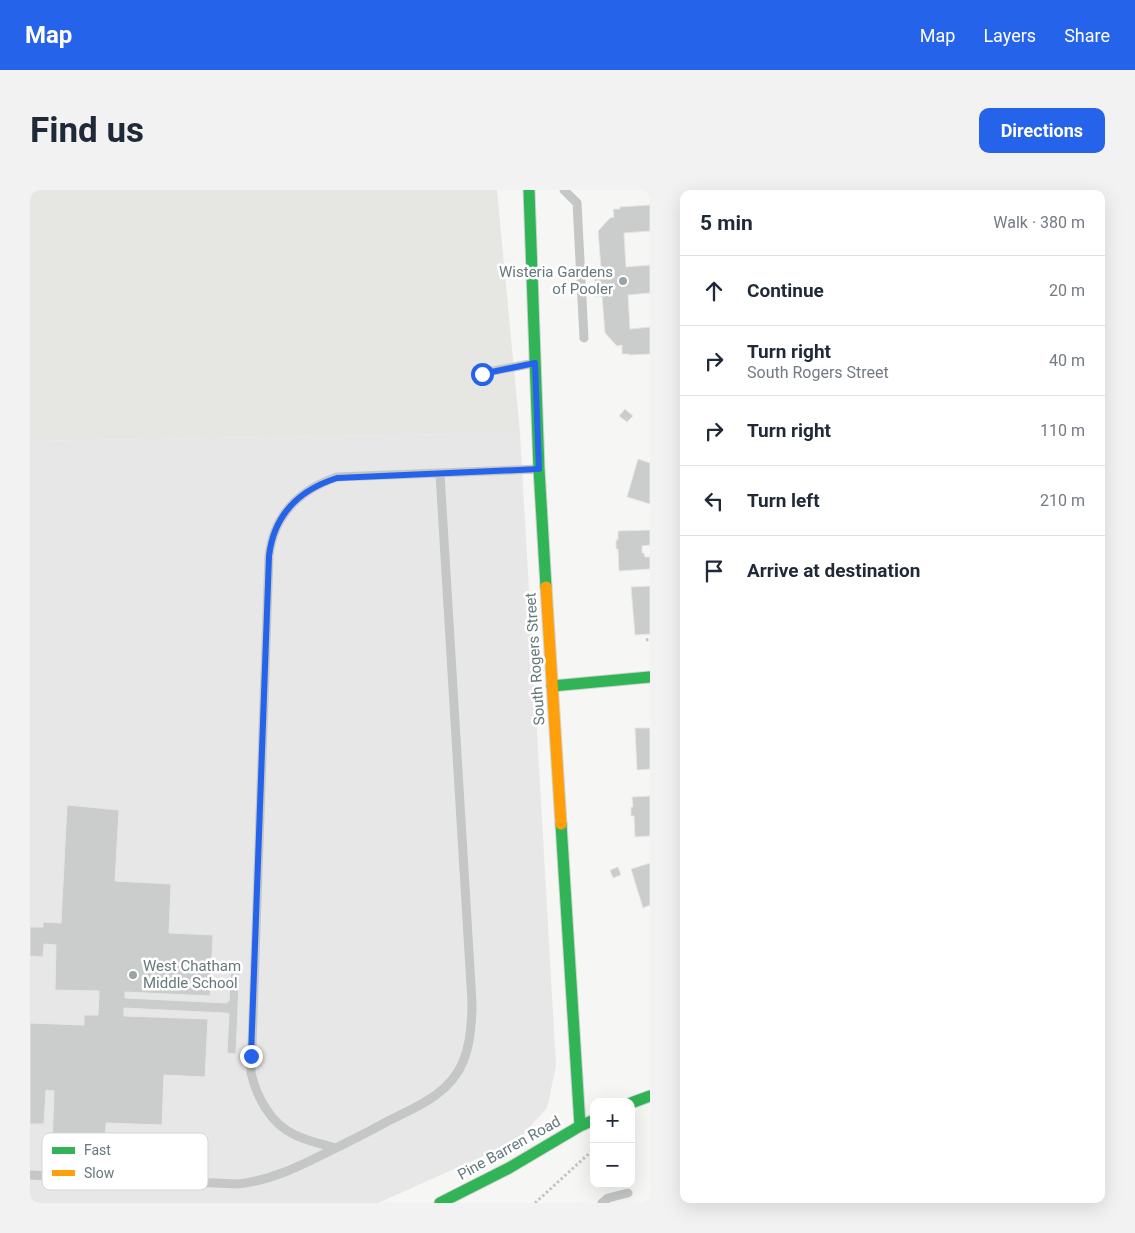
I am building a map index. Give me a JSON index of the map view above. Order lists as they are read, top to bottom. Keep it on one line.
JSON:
{"streets":{"street":["South Rogers Street","Pine Barren Road"]},"crossings":[["South Rogers Street","Pine Barren Road"]],"places":["Wisteria Gardens of Pooler","West Chatham Middle School"],"legend":["Fast","Slow"],"page":{"header":"Map","nav":["Map","Layers","Share"],"buttons":"Directions","title":"Find us","heading":["5 min","Walk · 380 m"],"list":[["Continue","20 m"],["Turn right","South Rogers Street","40 m"],["Turn right","110 m"],["Turn left","210 m"],"Arrive at destination"],"map_buttons":["+","−"]}}
